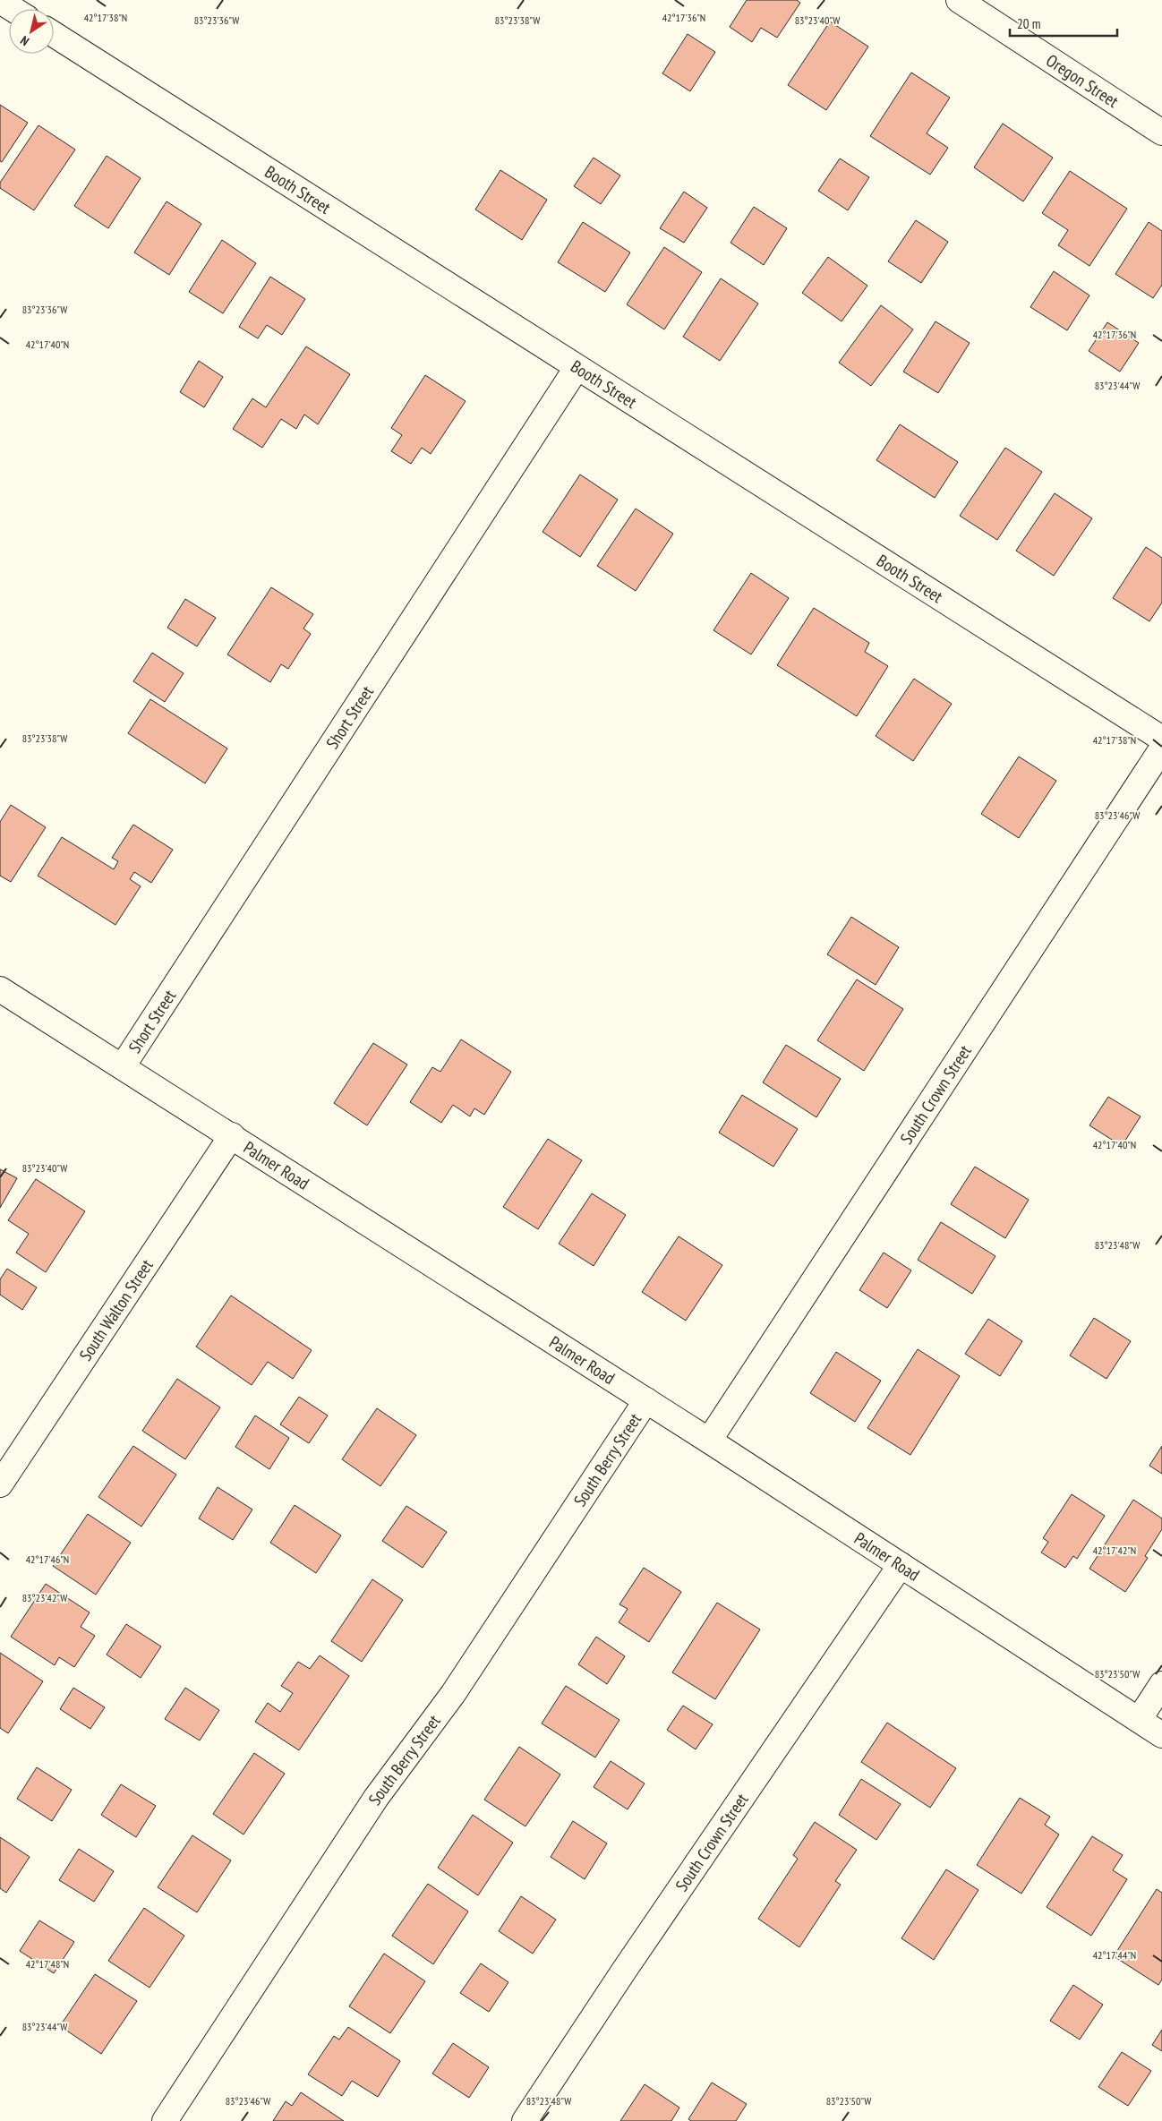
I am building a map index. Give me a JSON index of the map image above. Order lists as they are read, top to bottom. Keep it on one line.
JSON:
{"streets":{"street":["Oregon Street","Booth Street","Short Street","South Crown Street","Palmer Road","South Walton Street","South Berry Street"]},"crossings":[["Booth Street","Short Street"],["Short Street","Palmer Road"],["South Crown Street","Palmer Road"],["Palmer Road","South Walton Street"],["Palmer Road","South Berry Street"]],"scale_bar":"20 m","north":"bottom left","coordinates":["42°17'38\"N","42°17'36\"N","83°23'36\"W","83°23'38\"W","83°23'40\"W","42°17'40\"N","83°23'44\"W","83°23'46\"W","83°23'48\"W","42°17'42\"N","42°17'46\"N","83°23'42\"W","83°23'50\"W","42°17'44\"N","42°17'48\"N"]}
